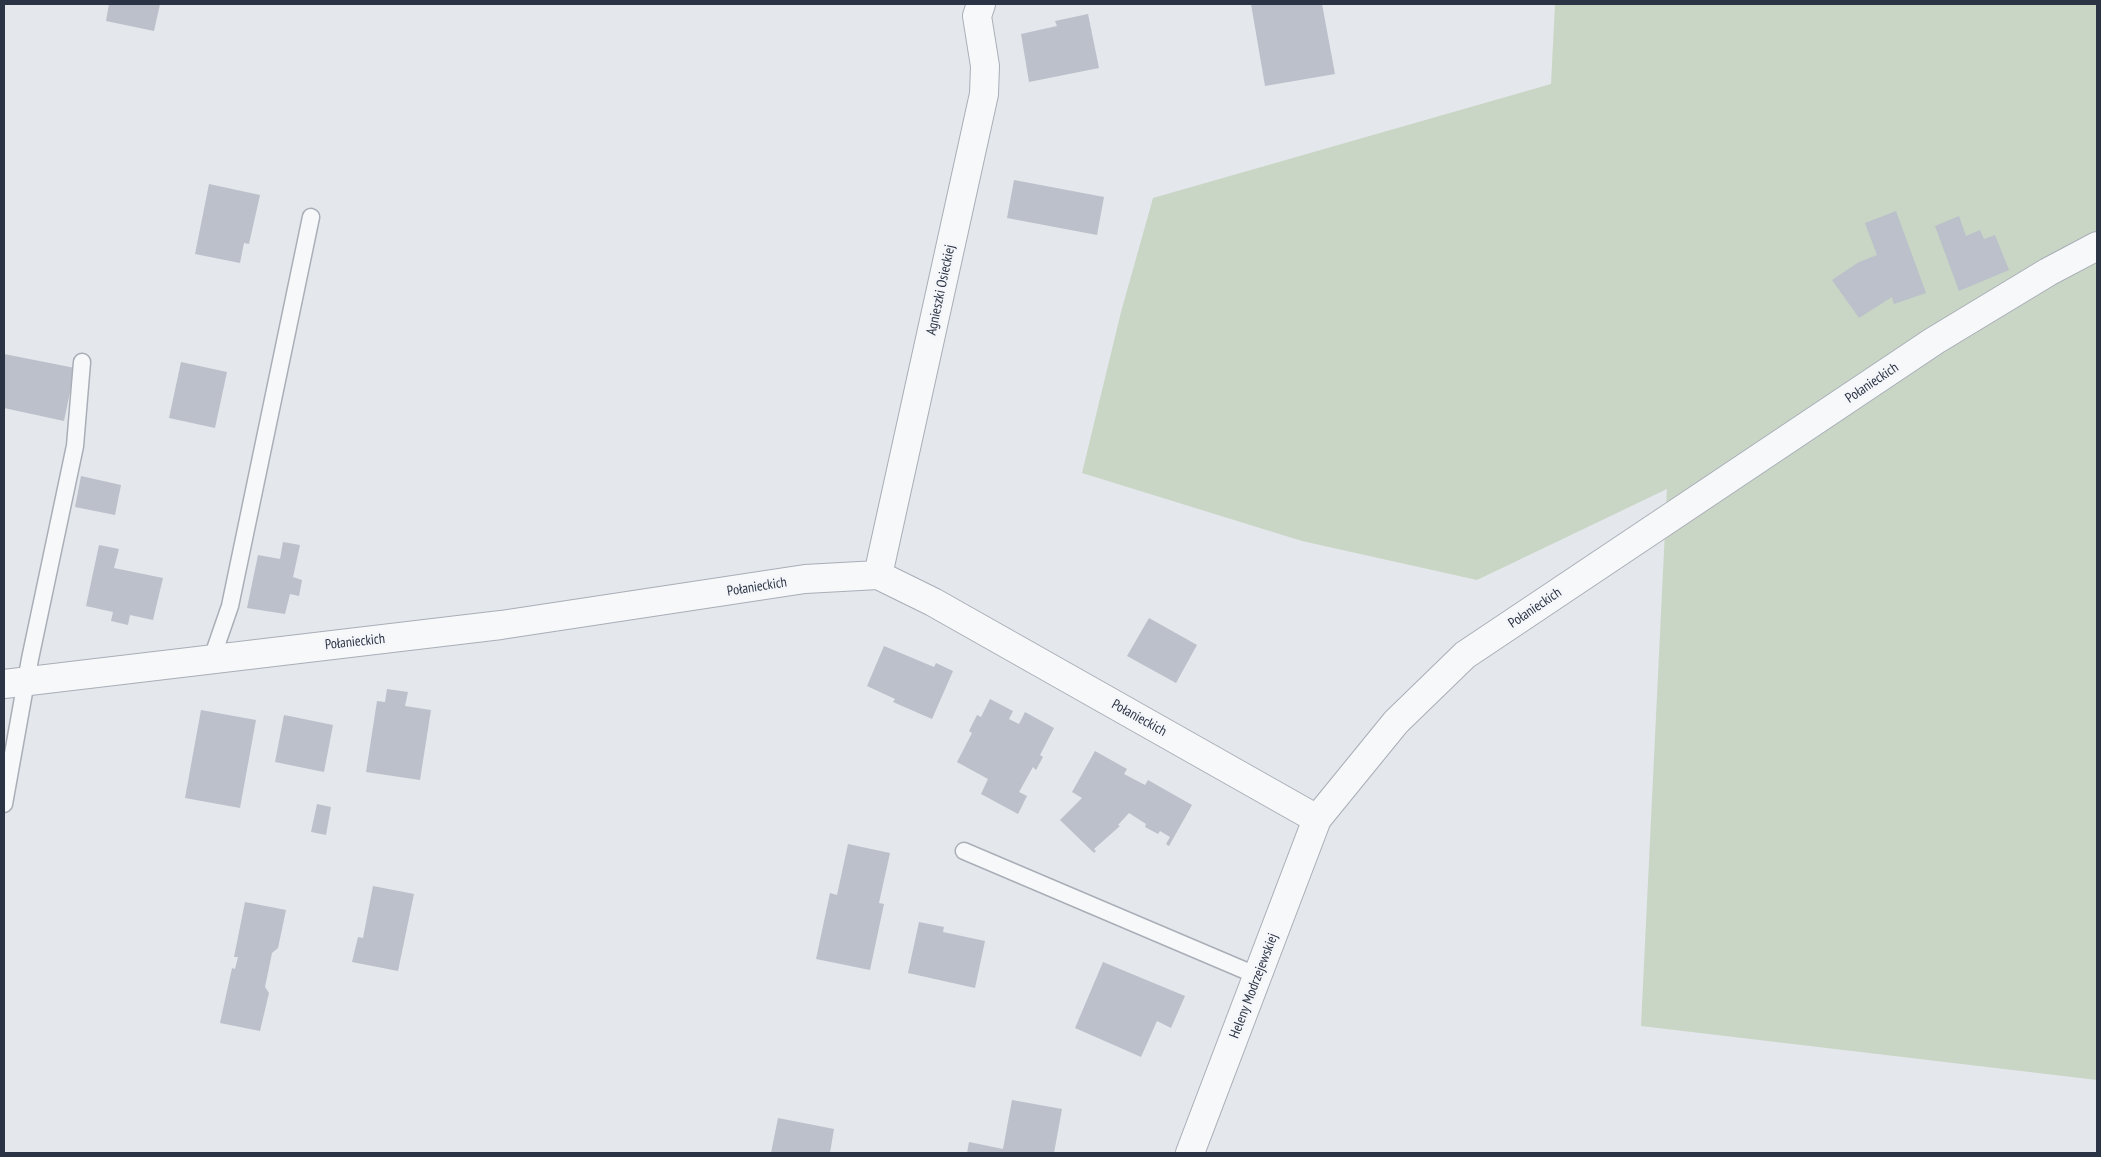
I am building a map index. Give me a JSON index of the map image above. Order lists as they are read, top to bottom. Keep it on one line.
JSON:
{"streets":{"street":["Agnieszki Osieckiej","Połanieckich","Heleny Modrzejewskiej"]},"crossings":[["Agnieszki Osieckiej","Połanieckich"],["Połanieckich","Heleny Modrzejewskiej"]]}
